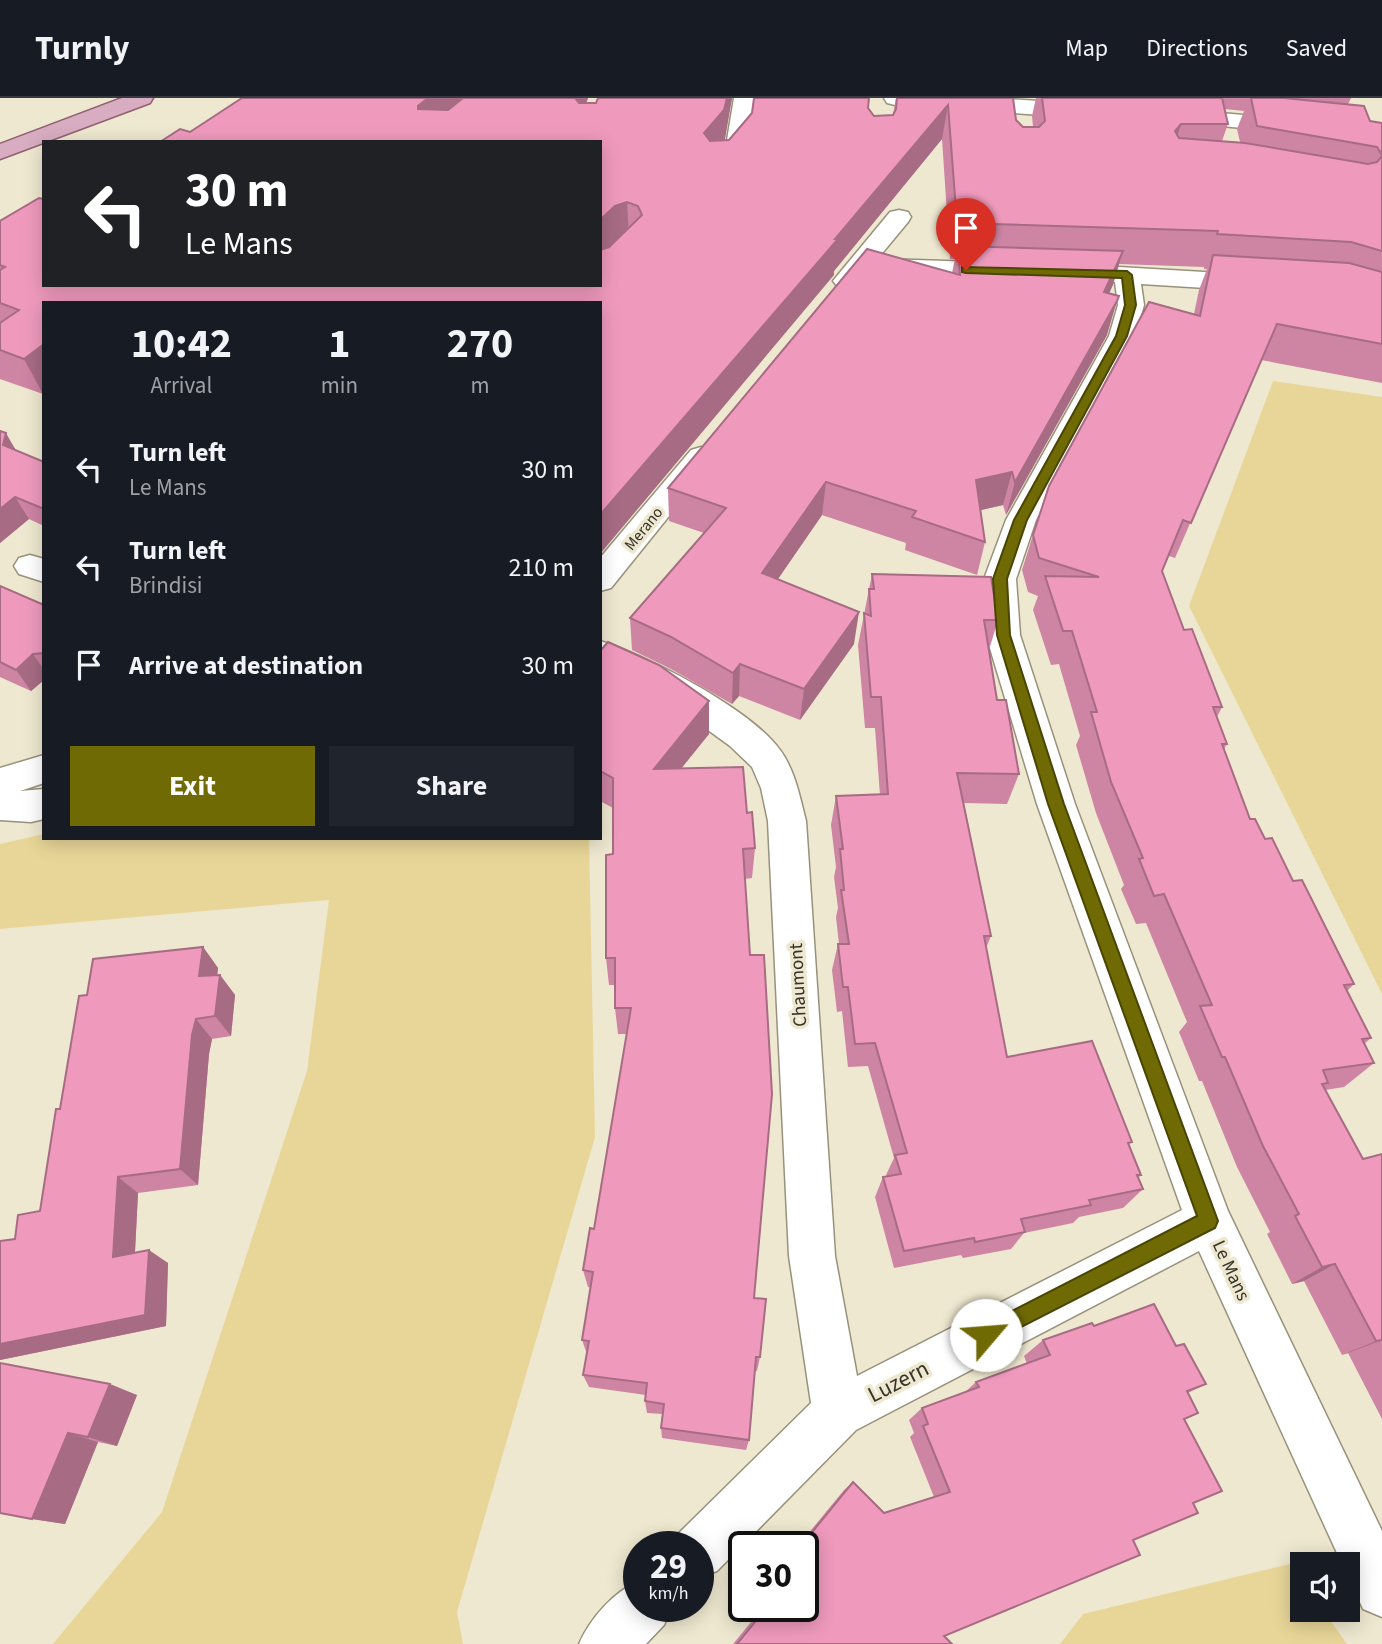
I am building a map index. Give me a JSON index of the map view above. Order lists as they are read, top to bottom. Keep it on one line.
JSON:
{"streets":{"street":["Merano","Chaumont","Le Mans","Luzern"]},"crossings":[["Chaumont","Luzern"],["Le Mans","Luzern"]],"page":{"header":"Turnly","nav":["Map","Directions","Saved"],"turn":["30 m","Le Mans"],"eta":["10:42","Arrival","1","min","270","m"],"list":[{"name":"Turn left","note":"Le Mans","value":"30 m"},{"name":"Turn left","note":"Brindisi","value":"210 m"},{"name":"Arrive at destination","value":"30 m"}],"buttons":["Exit","Share"],"speed":"29 km/h","limit":"30"}}
